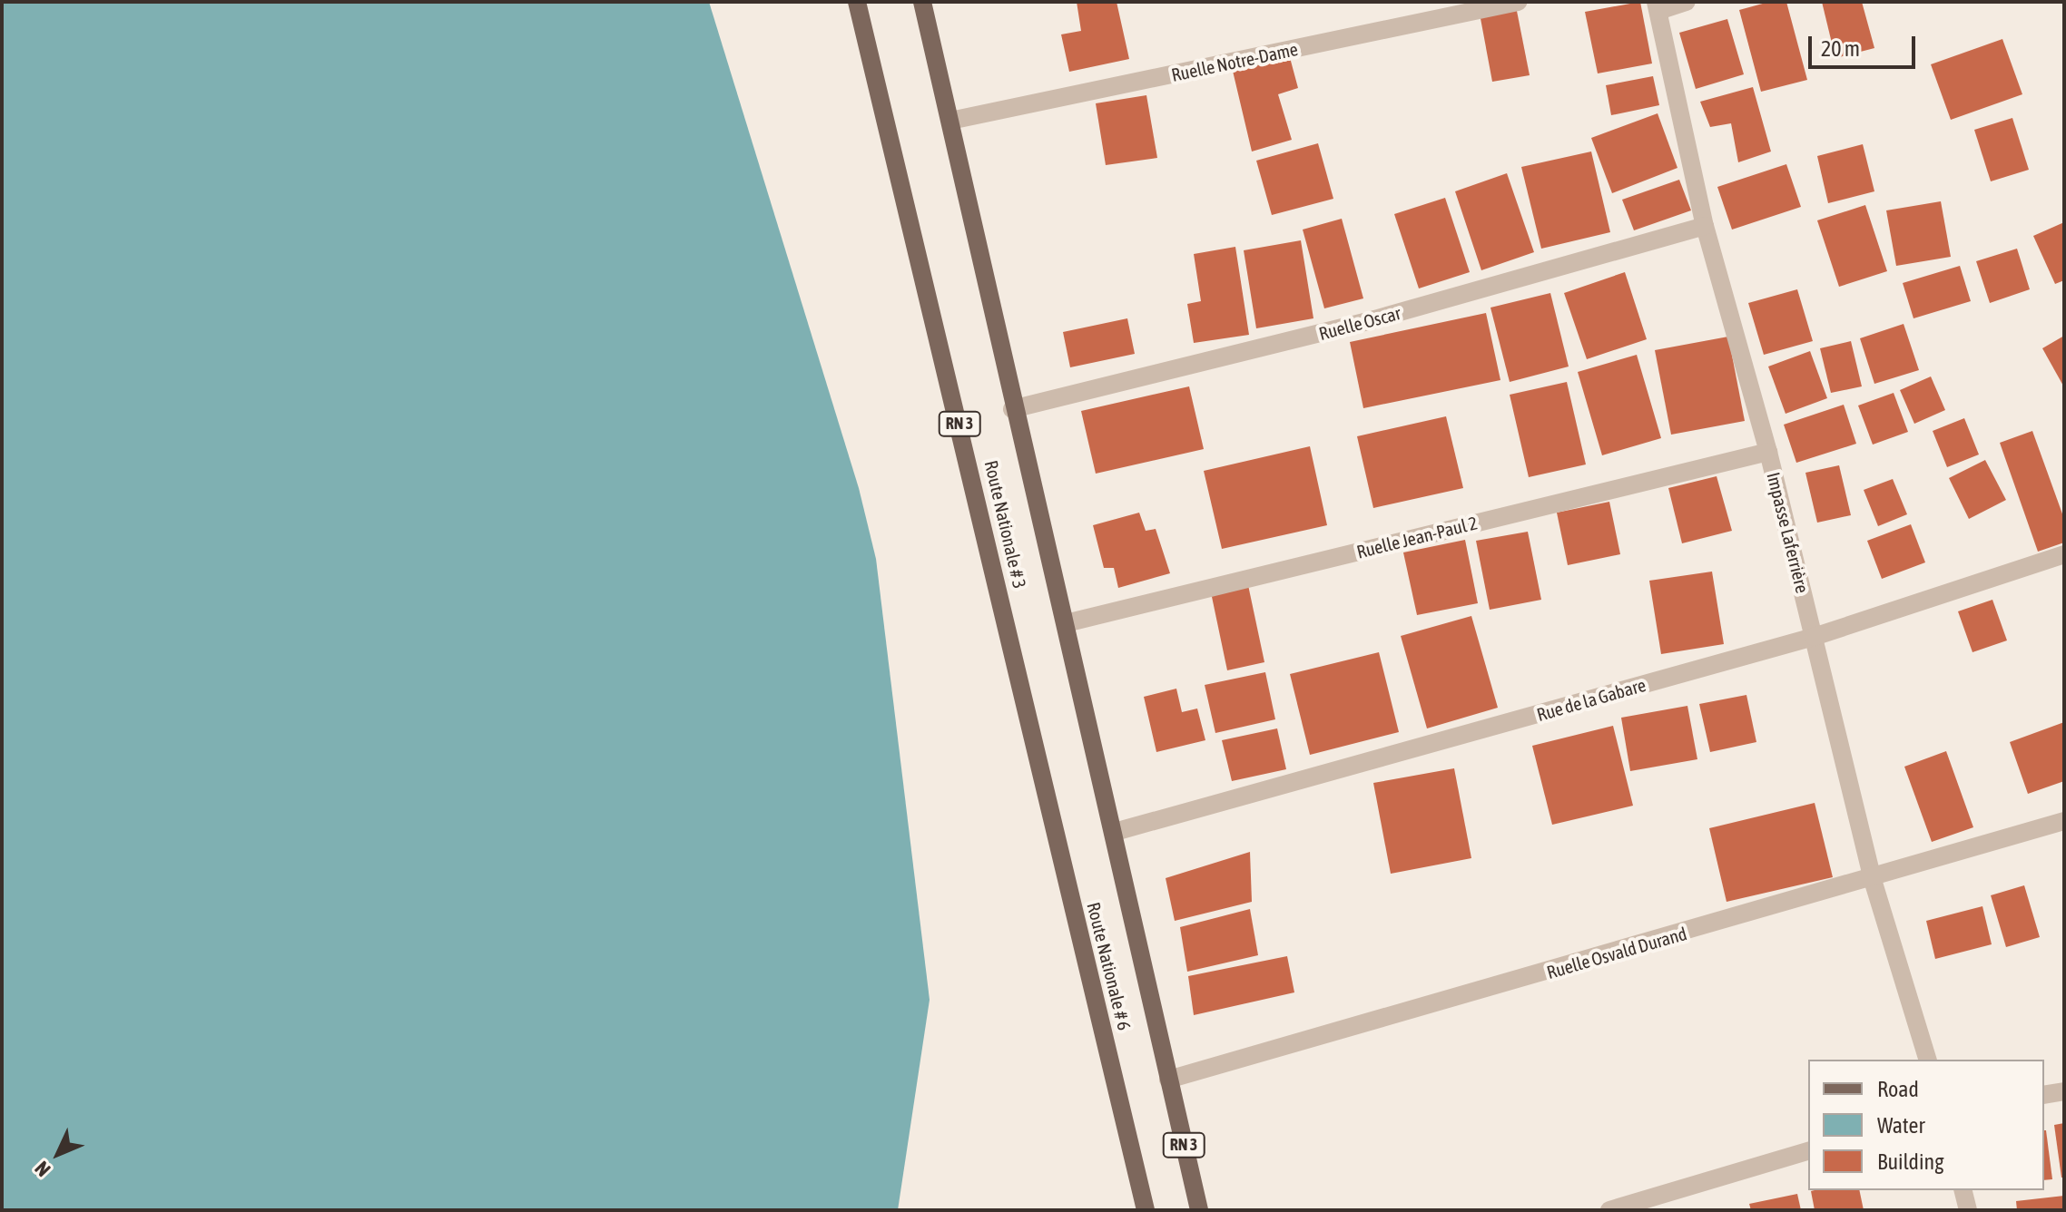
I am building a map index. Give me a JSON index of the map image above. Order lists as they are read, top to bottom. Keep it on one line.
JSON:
{"streets":{"main road":["RN 3","Route Nationale # 3","Route Nationale # 6"],"street":["Ruelle Notre-Dame","Ruelle Oscar","Impasse Laferrière","Ruelle Jean-Paul 2","Rue de la Gabare","Ruelle Osvald Durand"]},"crossings":[["Ruelle Notre-Dame","Route Nationale # 3"],["Ruelle Oscar","Route Nationale # 3"],["Ruelle Oscar","Impasse Laferrière"],["RN 3","Ruelle Osvald Durand"],["RN 3","Route Nationale # 6"],["Route Nationale # 3","Ruelle Jean-Paul 2"],["Route Nationale # 3","Rue de la Gabare"],["Route Nationale # 3","Route Nationale # 6"],["Impasse Laferrière","Ruelle Jean-Paul 2"],["Impasse Laferrière","Rue de la Gabare"],["Impasse Laferrière","Ruelle Osvald Durand"],["Rue de la Gabare","Route Nationale # 6"],["Ruelle Osvald Durand","Route Nationale # 6"]],"legend":["Road","Water","Building"],"scale_bar":"20 m","north":"bottom left"}
